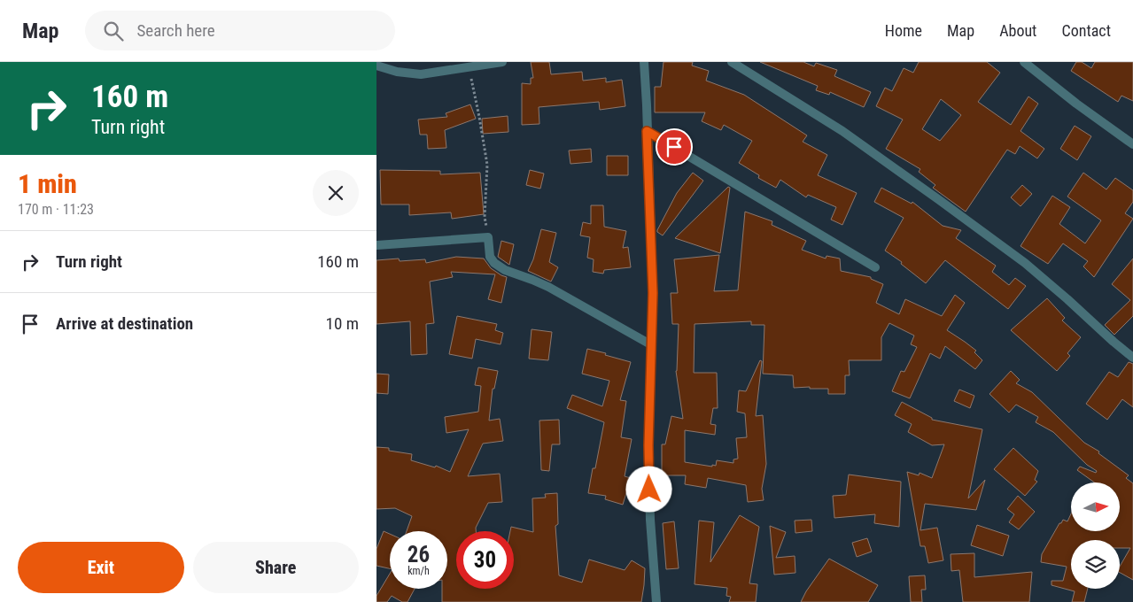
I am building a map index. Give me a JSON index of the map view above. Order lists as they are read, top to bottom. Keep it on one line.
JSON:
{"north":"right","page":{"header":"Map","search":"Search here","nav":["Home","Map","About","Contact"],"turn":["160 m","Turn right"],"heading":["1 min","170 m · 11:23"],"list":[{"name":"Turn right","value":"160 m"},{"name":"Arrive at destination","value":"10 m"}],"speed":"26 km/h","limit":"30","buttons":["Exit","Share"]}}
